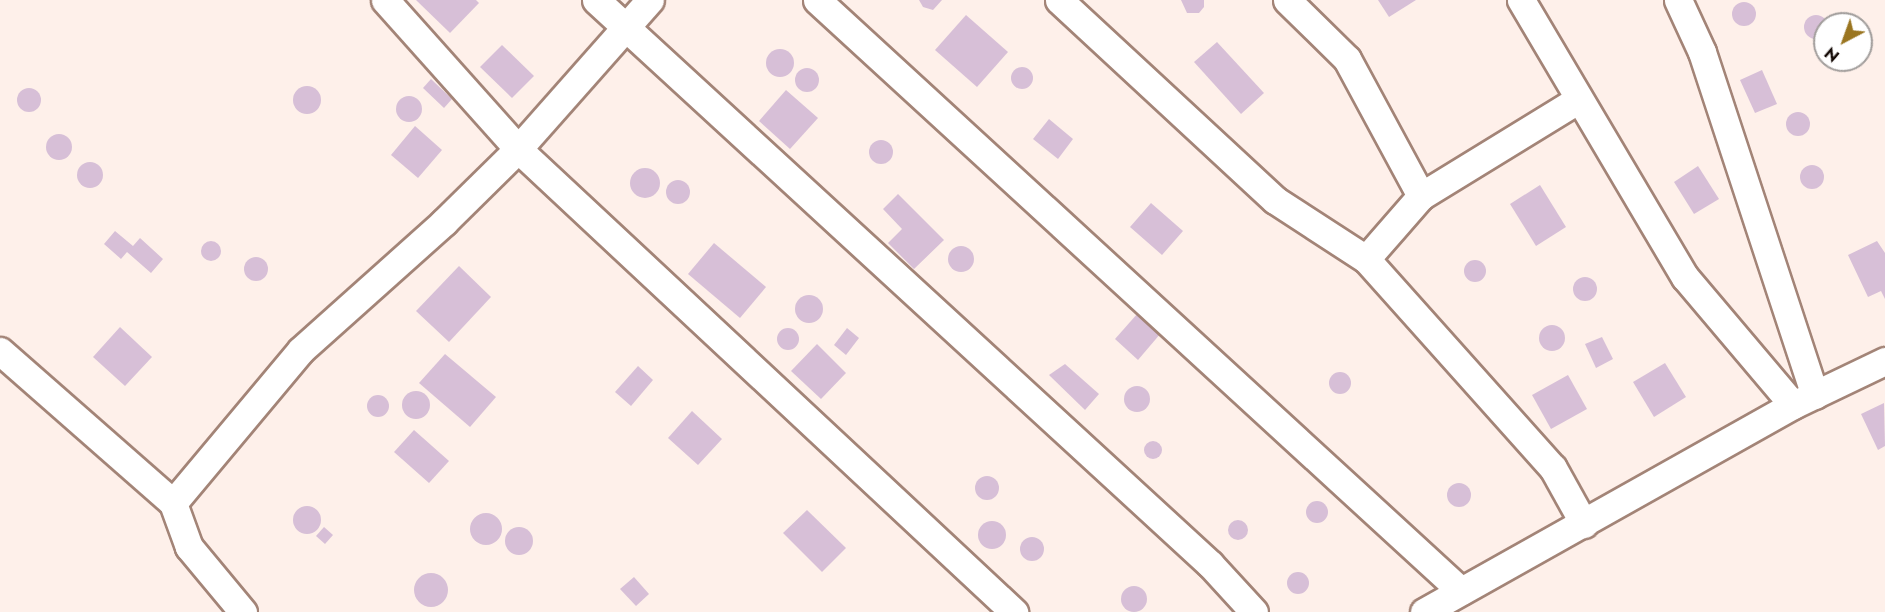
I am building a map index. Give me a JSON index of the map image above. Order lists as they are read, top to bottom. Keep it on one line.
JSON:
{"north":"bottom left"}
